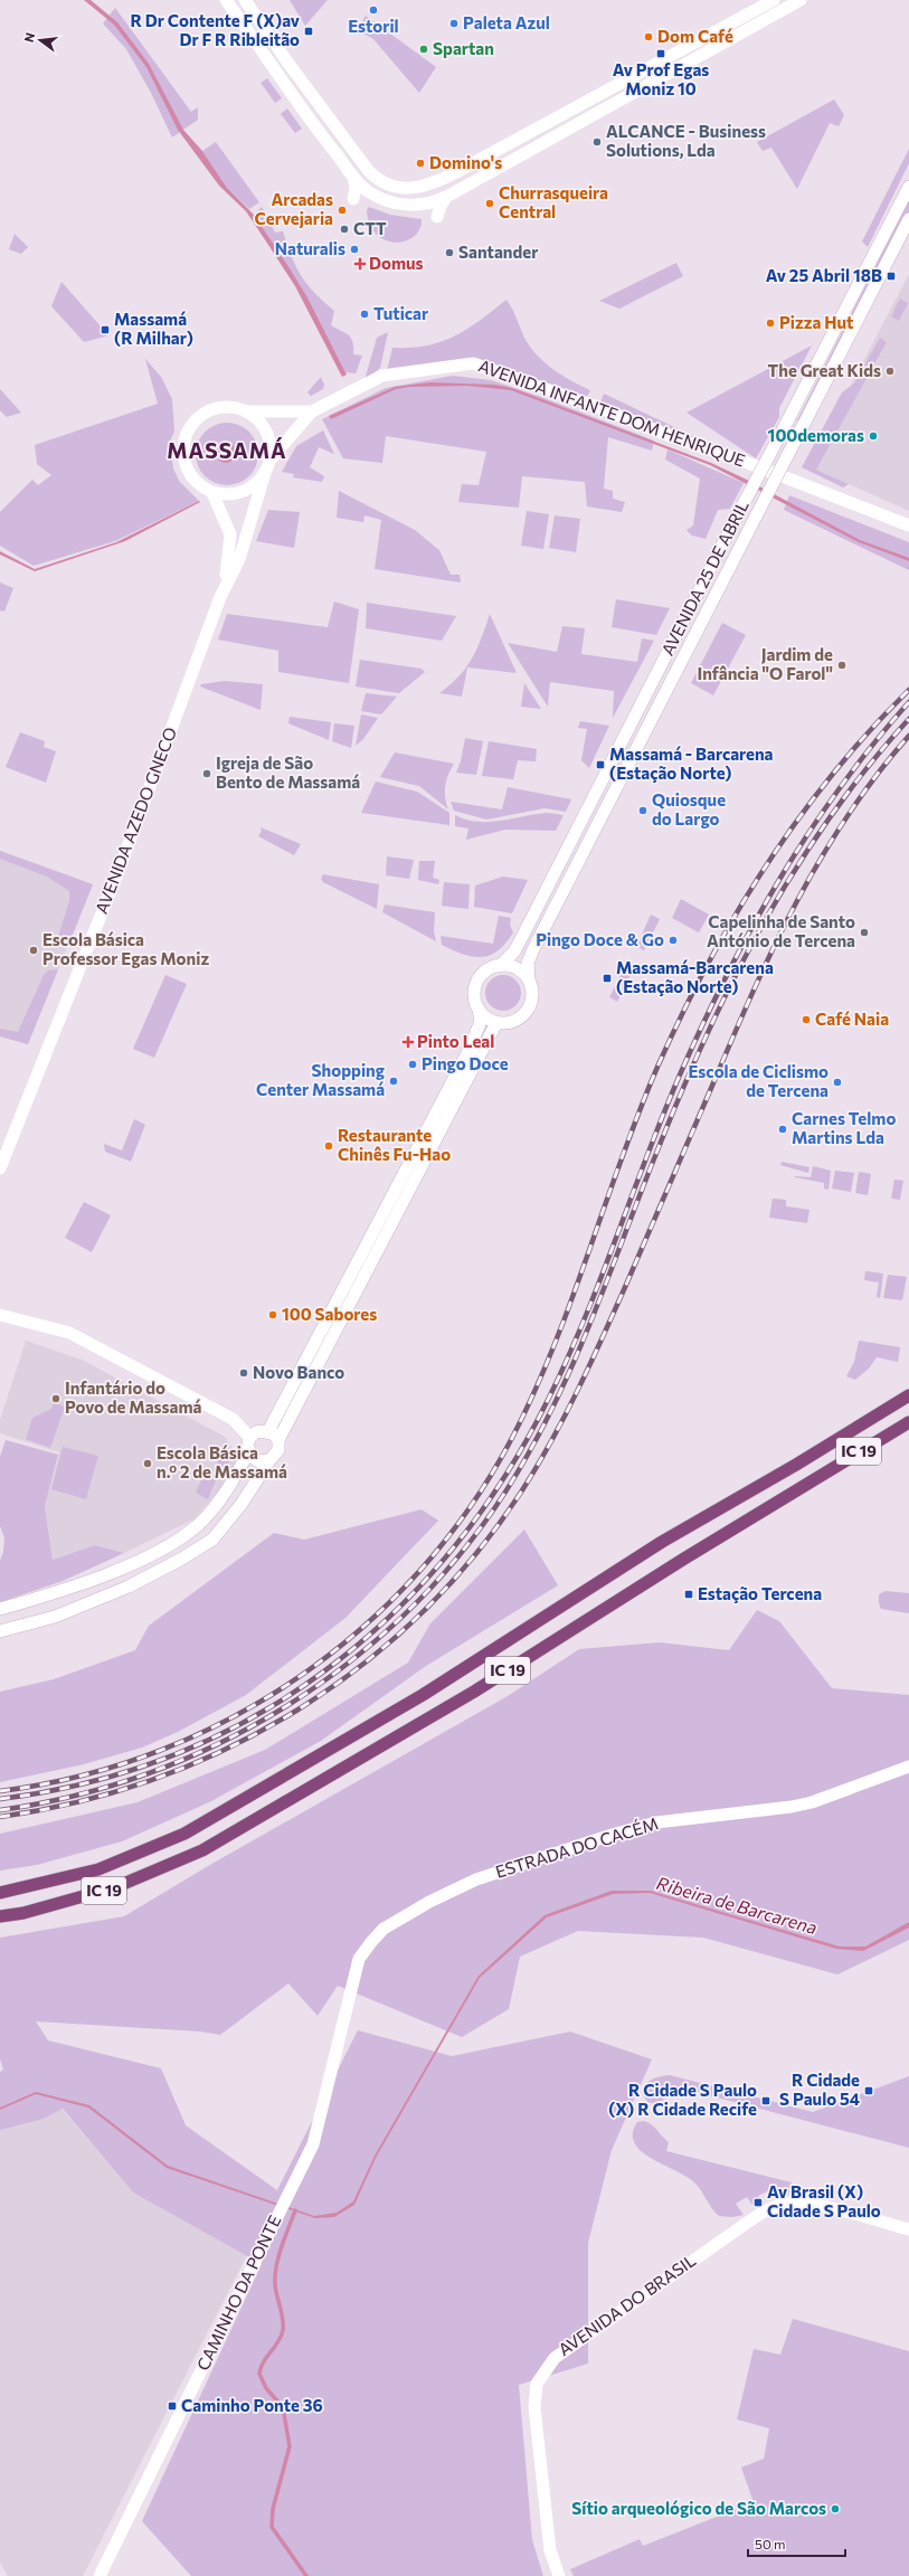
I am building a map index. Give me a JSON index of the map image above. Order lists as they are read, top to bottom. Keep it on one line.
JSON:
{"streets":{"highway":["IC 19"],"street":["AVENIDA INFANTE DOM HENRIQUE","AVENIDA 25 DE ABRIL","AVENIDA AZEDO GNECO","ESTRADA DO CACÉM","CAMINHO DA PONTE","AVENIDA DO BRASIL"]},"crossings":[["ESTRADA DO CACÉM","CAMINHO DA PONTE"]],"districts":["MASSAMÁ"],"water":["Ribeira de Barcarena"],"places":{"other":["Estoril","Paleta Azul","Dom Café","Spartan","ALCANCE - Business Solutions, Lda","Domino's","Churrasqueira Central","Arcadas Cervejaria","CTT","Naturalis","Santander","Tuticar","Pizza Hut","The Great Kids","100demoras","Jardim de Infância \"O Farol\"","Igreja de São Bento de Massamá","Quiosque do Largo","Capelinha de Santo António de Tercena","Pingo Doce & Go","Escola Básica Professor Egas Moniz","Café Naia","Pingo Doce","Shopping Center Massamá","Escola de Ciclismo de Tercena","Carnes Telmo Martins Lda","Restaurante Chinês Fu-Hao","100 Sabores","Novo Banco","Infantário do Povo de Massamá","Escola Básica n.º 2 de Massamá","Sítio arqueológico de São Marcos"],"transit":["R Dr Contente F (X)av Dr F R Ribleitão","Av Prof Egas Moniz 10","Av 25 Abril 18B","Massamá (R Milhar)","Massamá - Barcarena (Estação Norte)","Massamá-Barcarena (Estação Norte)","Estação Tercena","R Cidade S Paulo 54","R Cidade S Paulo (X) R Cidade Recife","Av Brasil (X) Cidade S Paulo","Caminho Ponte 36"],"health":["Domus","Pinto Leal"]},"scale_bar":"50 m","north":"left"}
